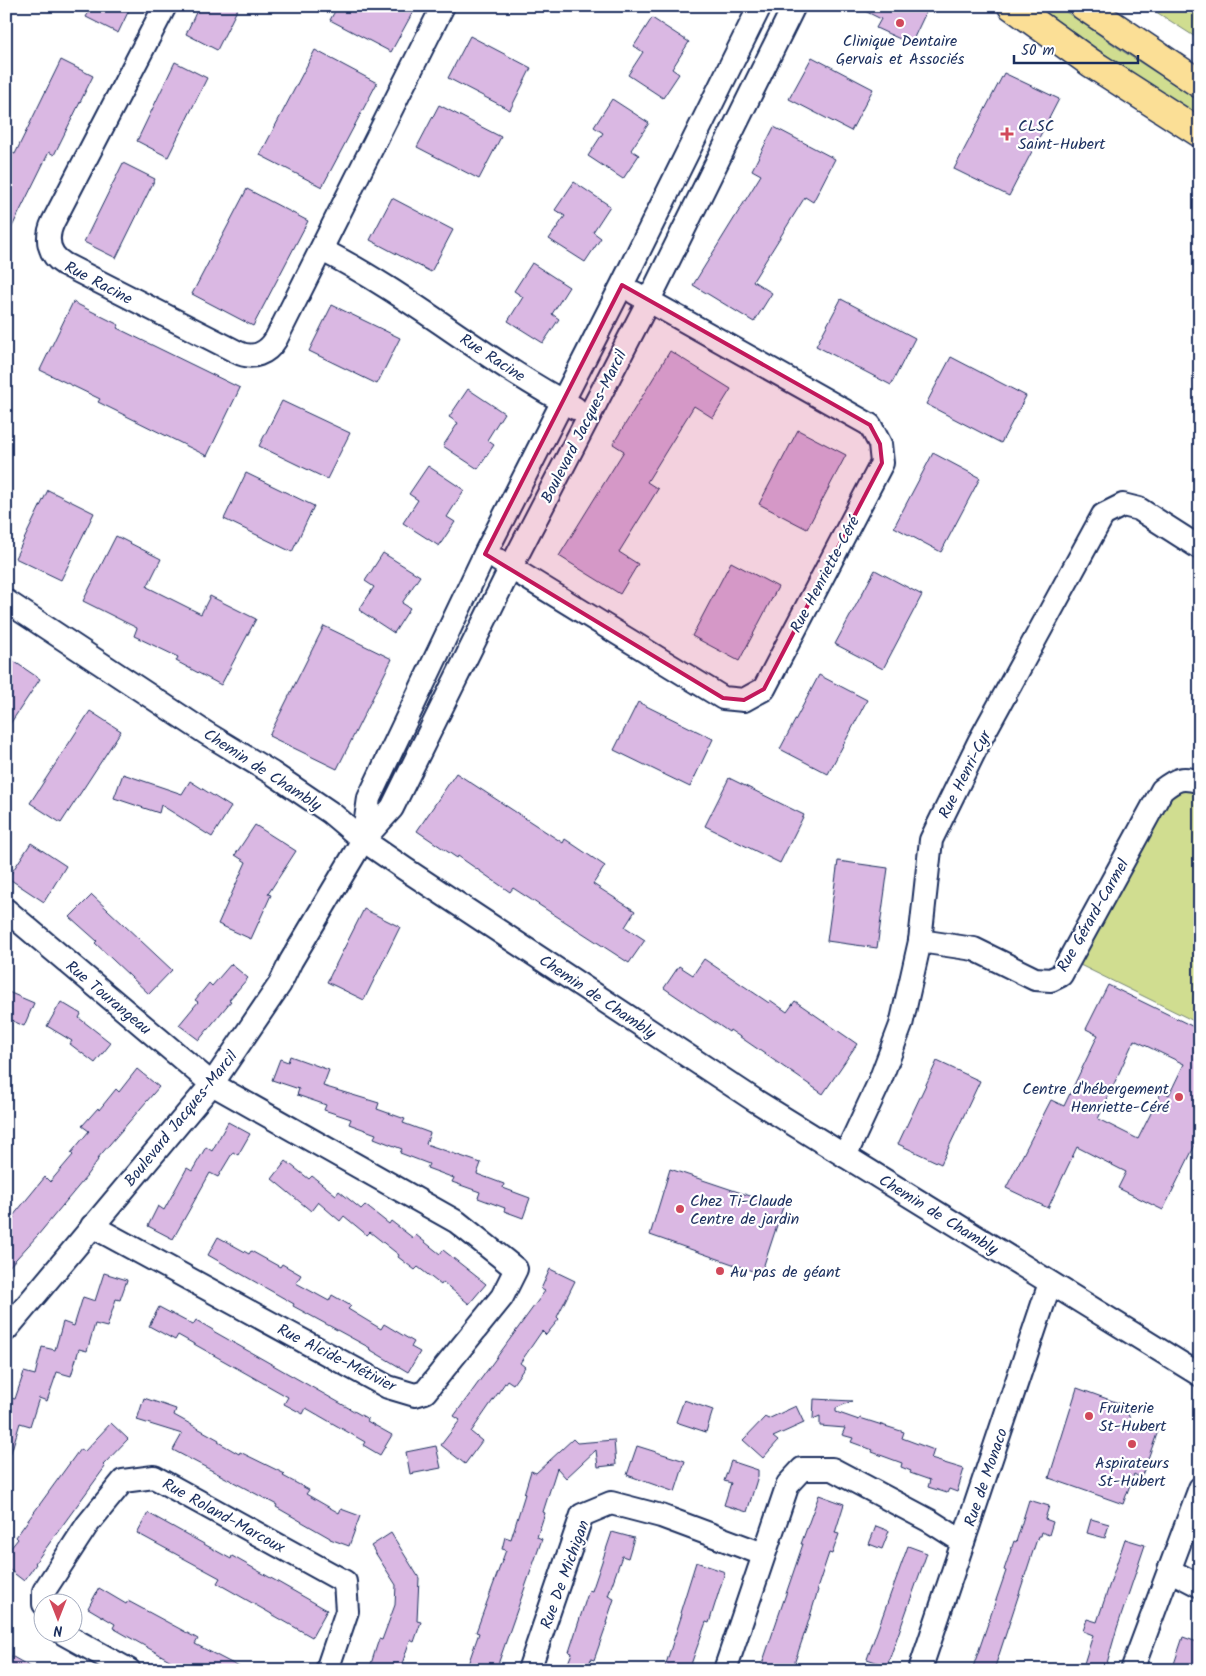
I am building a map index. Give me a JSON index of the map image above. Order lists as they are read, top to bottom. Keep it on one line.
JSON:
{"streets":{"street":["Rue Racine","Boulevard Jacques-Marcil","Rue Henriette-Céré","Chemin de Chambly","Rue Henri-Cyr","Rue Gérard-Carmel","Rue Tourangeau","Rue Alcide-Métivier","Rue de Monaco","Rue Roland-Marcoux","Rue De Michigan"]},"crossings":[["Rue Racine","Boulevard Jacques-Marcil"],["Boulevard Jacques-Marcil","Rue Henriette-Céré"],["Boulevard Jacques-Marcil","Chemin de Chambly"],["Boulevard Jacques-Marcil","Rue Tourangeau"],["Boulevard Jacques-Marcil","Rue Alcide-Métivier"],["Chemin de Chambly","Rue Henri-Cyr"],["Chemin de Chambly","Rue de Monaco"],["Rue Henri-Cyr","Rue Gérard-Carmel"],["Rue Tourangeau","Rue Alcide-Métivier"]],"places":{"other":["Clinique Dentaire Gervais et Associés","Centre d'hébergement Henriette-Céré","Chez Ti-Claude Centre de jardin","Au pas de géant","Fruiterie St-Hubert","Aspirateurs St-Hubert"],"health":["CLSC Saint-Hubert"]},"scale_bar":"50 m","north":"bottom"}
